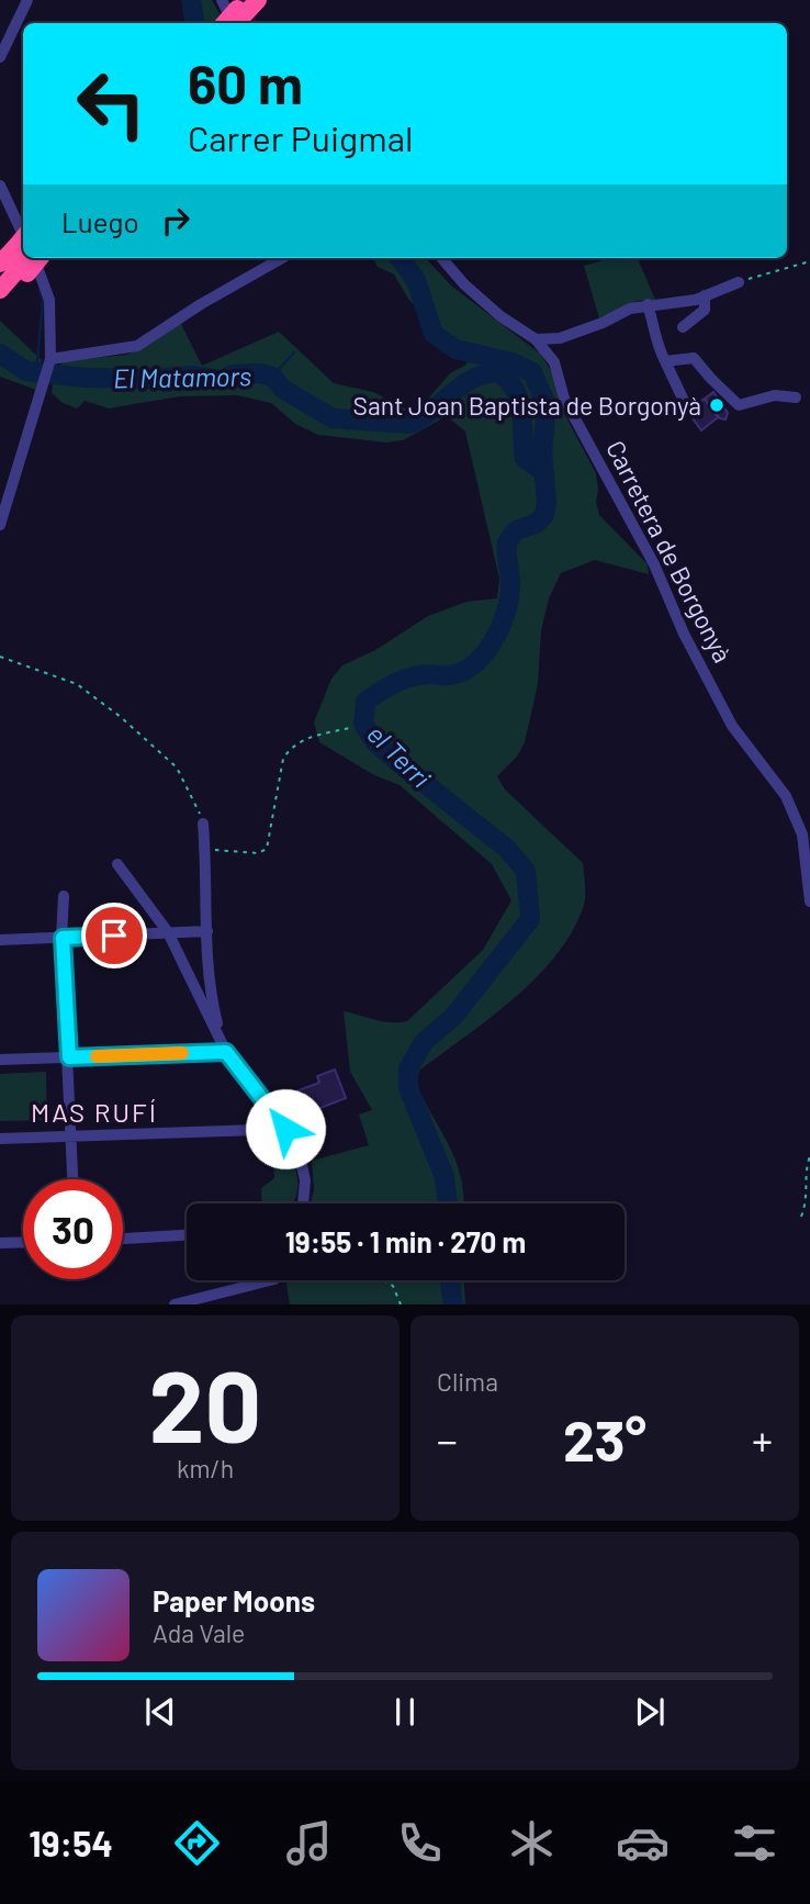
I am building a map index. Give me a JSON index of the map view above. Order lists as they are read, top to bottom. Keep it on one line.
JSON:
{"streets":{"street":["Carretera de Borgonyà"]},"districts":["MAS RUFÍ"],"water":["El Matamors","el Terri"],"places":["Sant Joan Baptista de Borgonyà"],"page":{"turn":["60 m","Carrer Puigmal"],"then":"Luego","limit":"30","trip":"19:55 · 1 min · 270 m","tile":[["20","km/h"],"Clima"],"heat":["−","23°","+"],"song":["Paper Moons","Ada Vale"],"tabs":"19:54"}}
